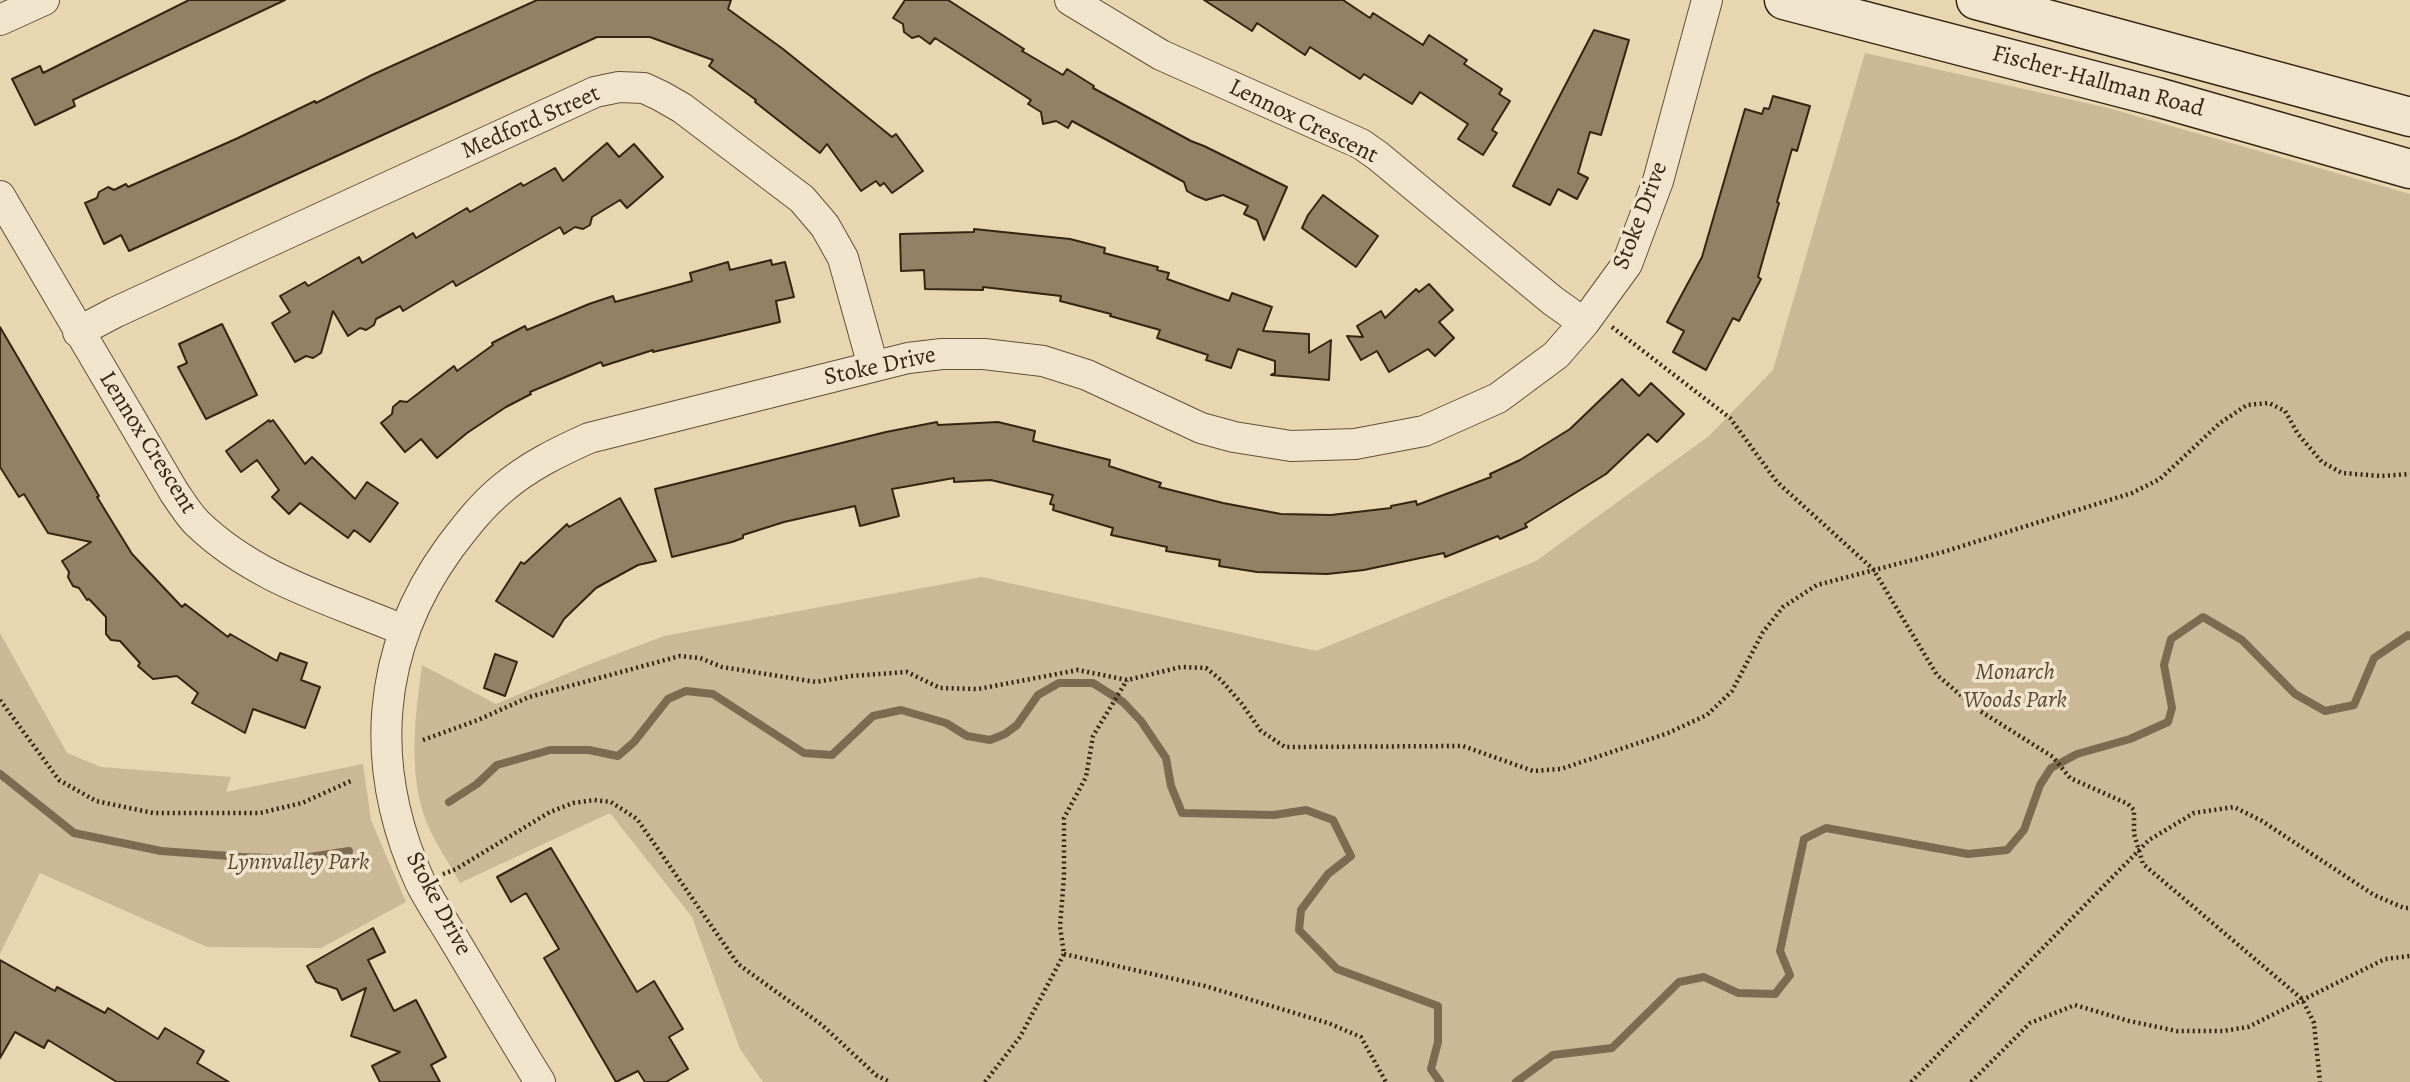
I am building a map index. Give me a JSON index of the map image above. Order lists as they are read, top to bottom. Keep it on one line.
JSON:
{"streets":{"main road":["Fischer-Hallman Road"],"street":["Lennox Crescent","Medford Street","Stoke Drive"]},"crossings":[["Lennox Crescent","Medford Street"],["Lennox Crescent","Stoke Drive"],["Medford Street","Stoke Drive"]],"parks":["Monarch Woods Park","Lynnvalley Park"]}
